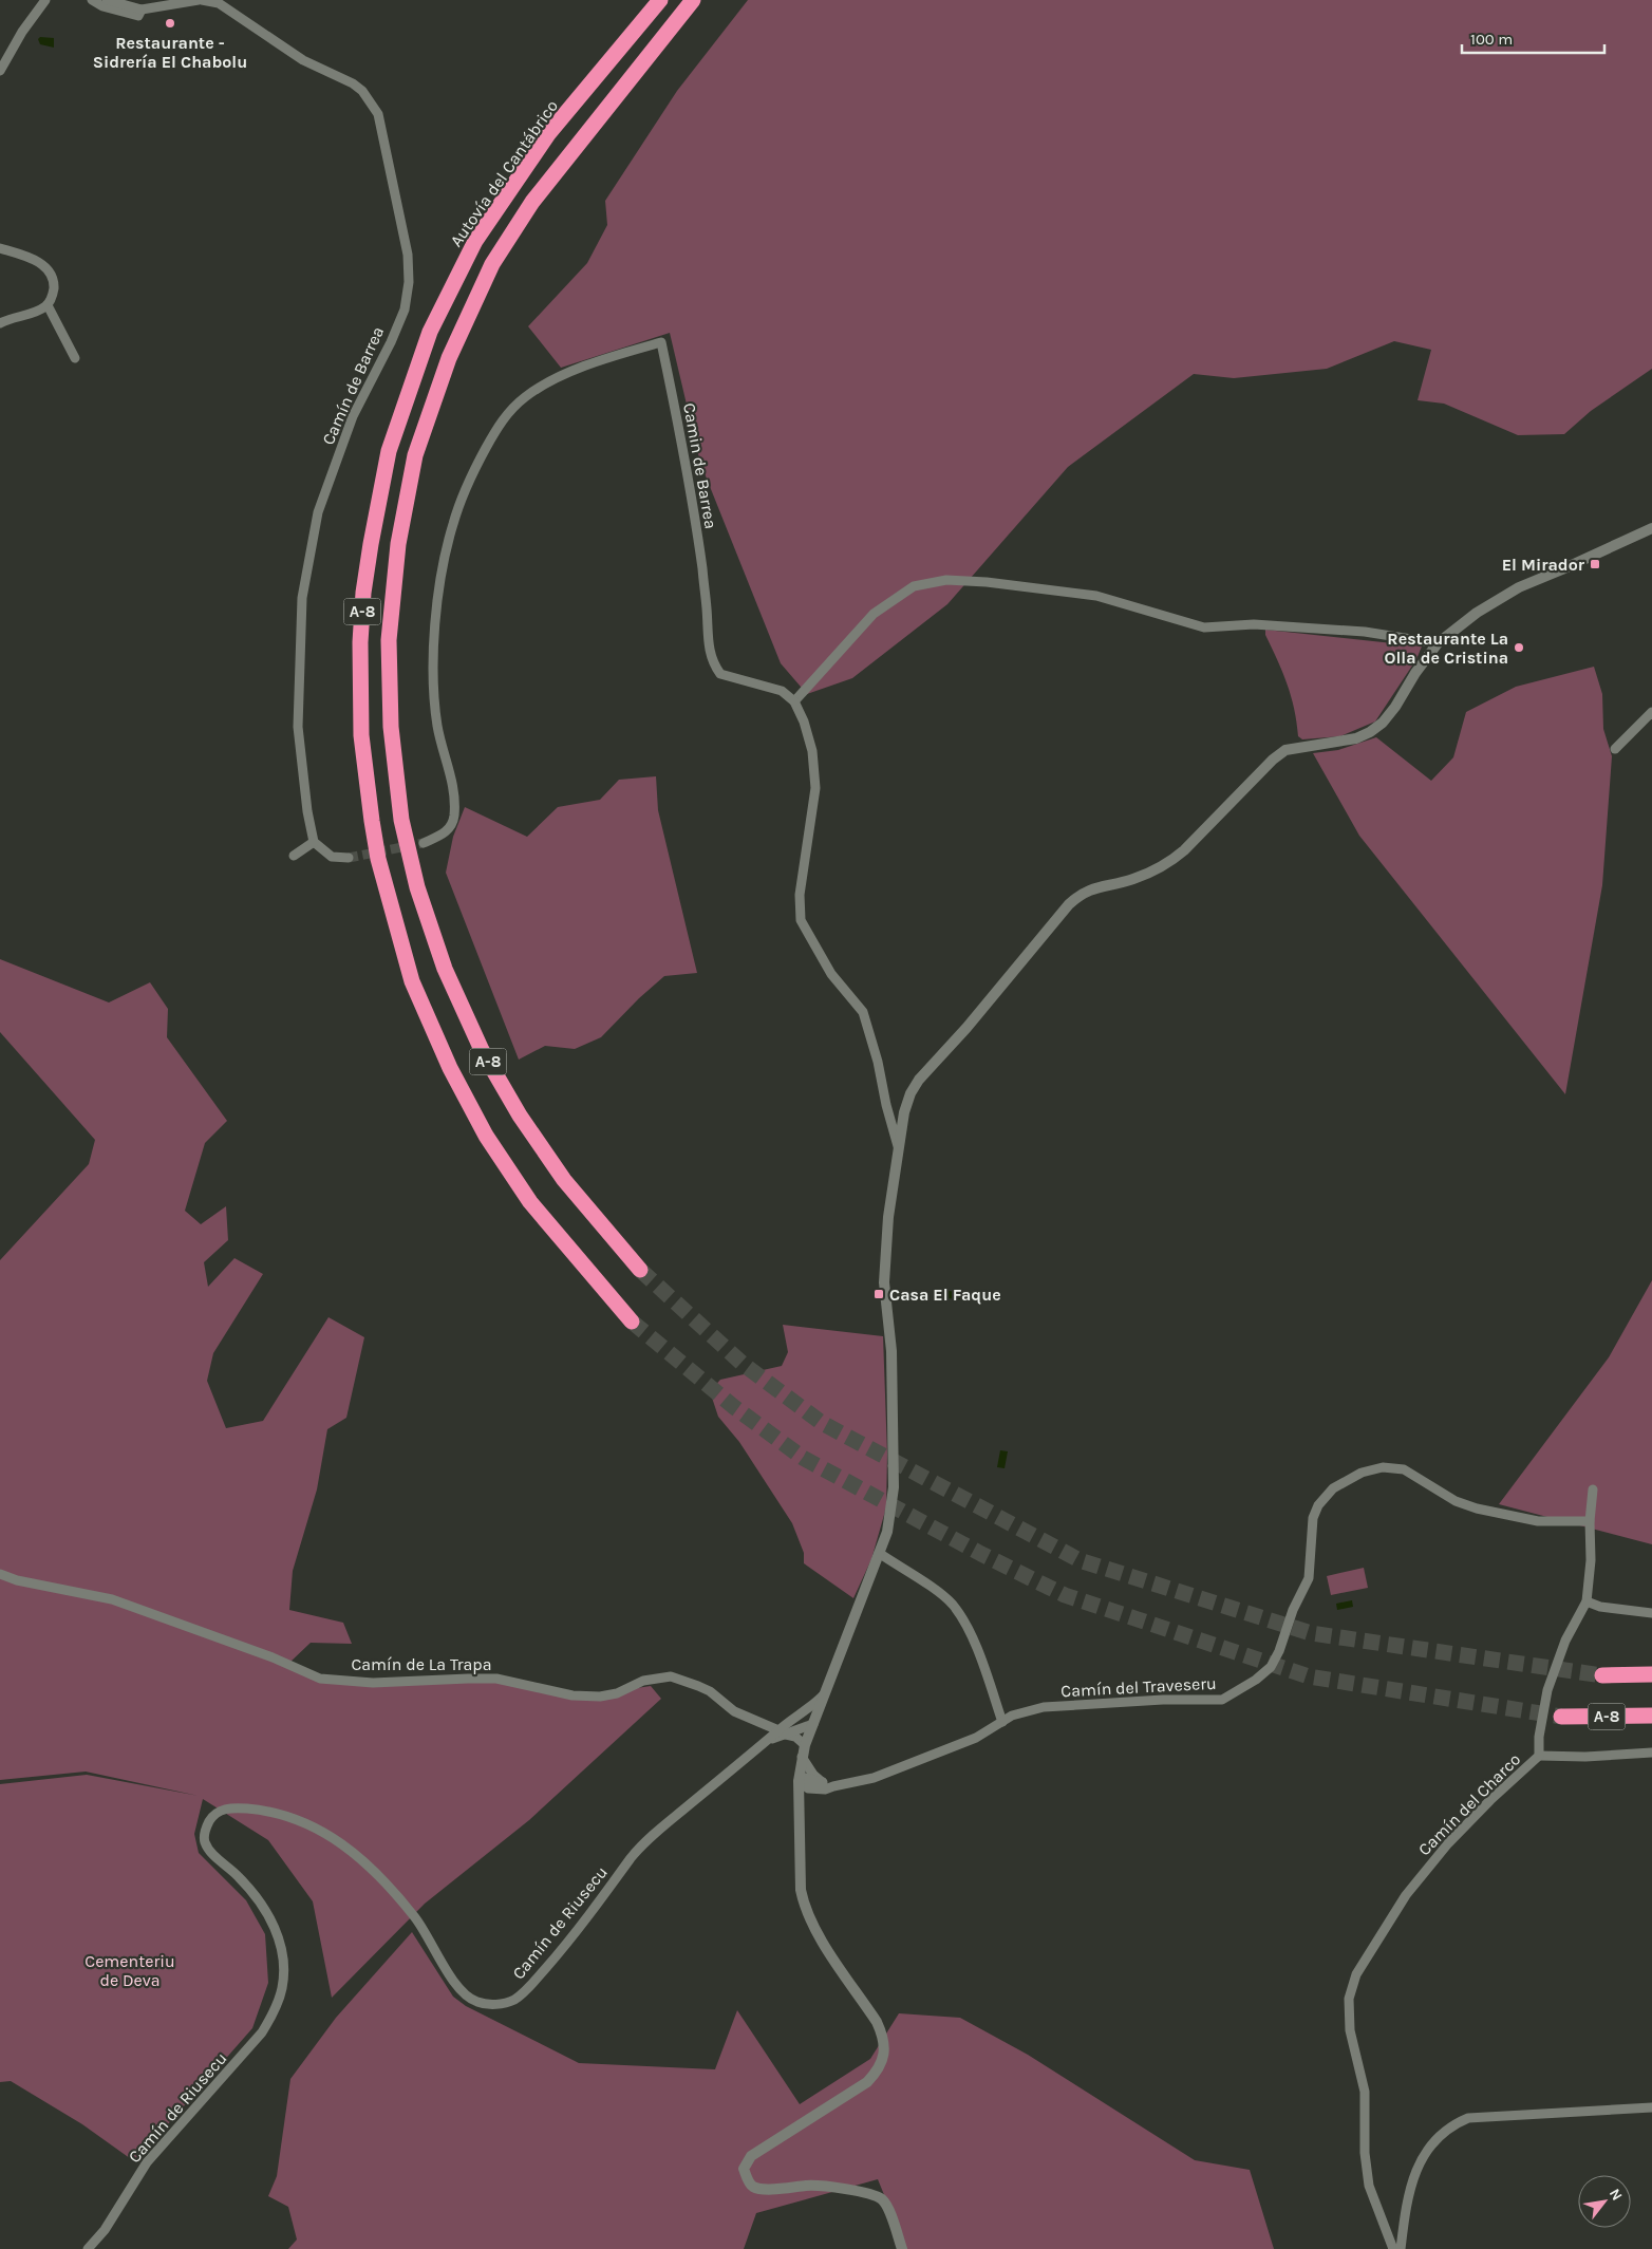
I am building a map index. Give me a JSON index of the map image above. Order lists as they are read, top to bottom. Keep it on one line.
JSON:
{"streets":{"highway":["Autovía del Cantábrico","A-8"],"street":["Camín de Barrea","Camin de Barrea","Camín de La Trapa","Camín del Traveseru","Camín del Charco","Camín de Riusecu"]},"crossings":[["Camín de La Trapa","Camín de Riusecu"],["Camín del Traveseru","Camín del Charco"]],"parks":["Cementeriu de Deva"],"places":{"other":["Restaurante - Sidrería El Chabolu","Restaurante La Olla de Cristina"],"transit":["El Mirador","Casa El Faque"]},"scale_bar":"100 m","north":"top right"}
